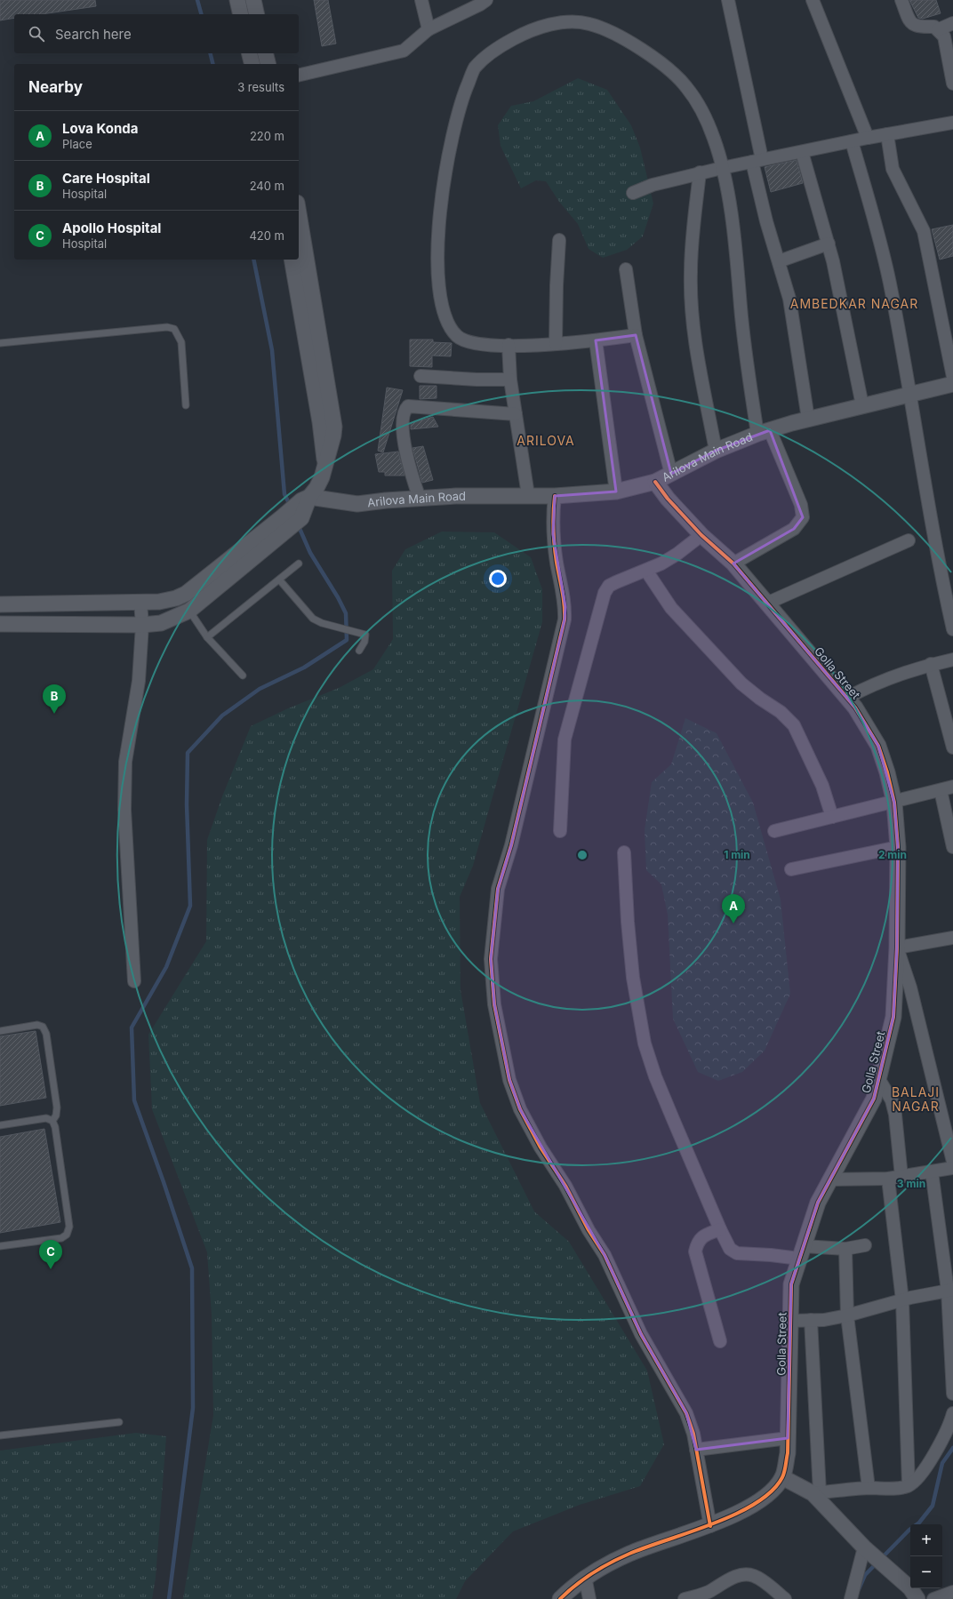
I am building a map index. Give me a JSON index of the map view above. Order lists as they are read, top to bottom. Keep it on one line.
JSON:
{"streets":{"street":["Arilova Main Road","Golla Street"]},"crossings":[["Arilova Main Road","Golla Street"]],"districts":["AMBEDKAR NAGAR","ARILOVA","BALAJI NAGAR"],"page":{"search":"Search here","heading":["Nearby","3 results"],"list":[{"mark":"A","name":"Lova Konda","note":"Place","value":"220 m"},{"mark":"B","name":"Care Hospital","note":"Hospital","value":"240 m"},{"mark":"C","name":"Apollo Hospital","note":"Hospital","value":"420 m"}],"pins":["B","A","C"],"map_buttons":["+","−"]},"rings":["1 min","2 min","3 min"]}
